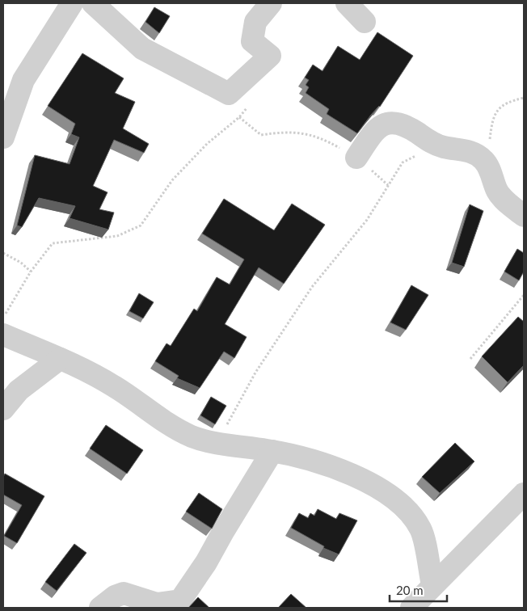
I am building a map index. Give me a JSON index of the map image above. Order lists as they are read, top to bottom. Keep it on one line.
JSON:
{"scale_bar":"20 m"}
